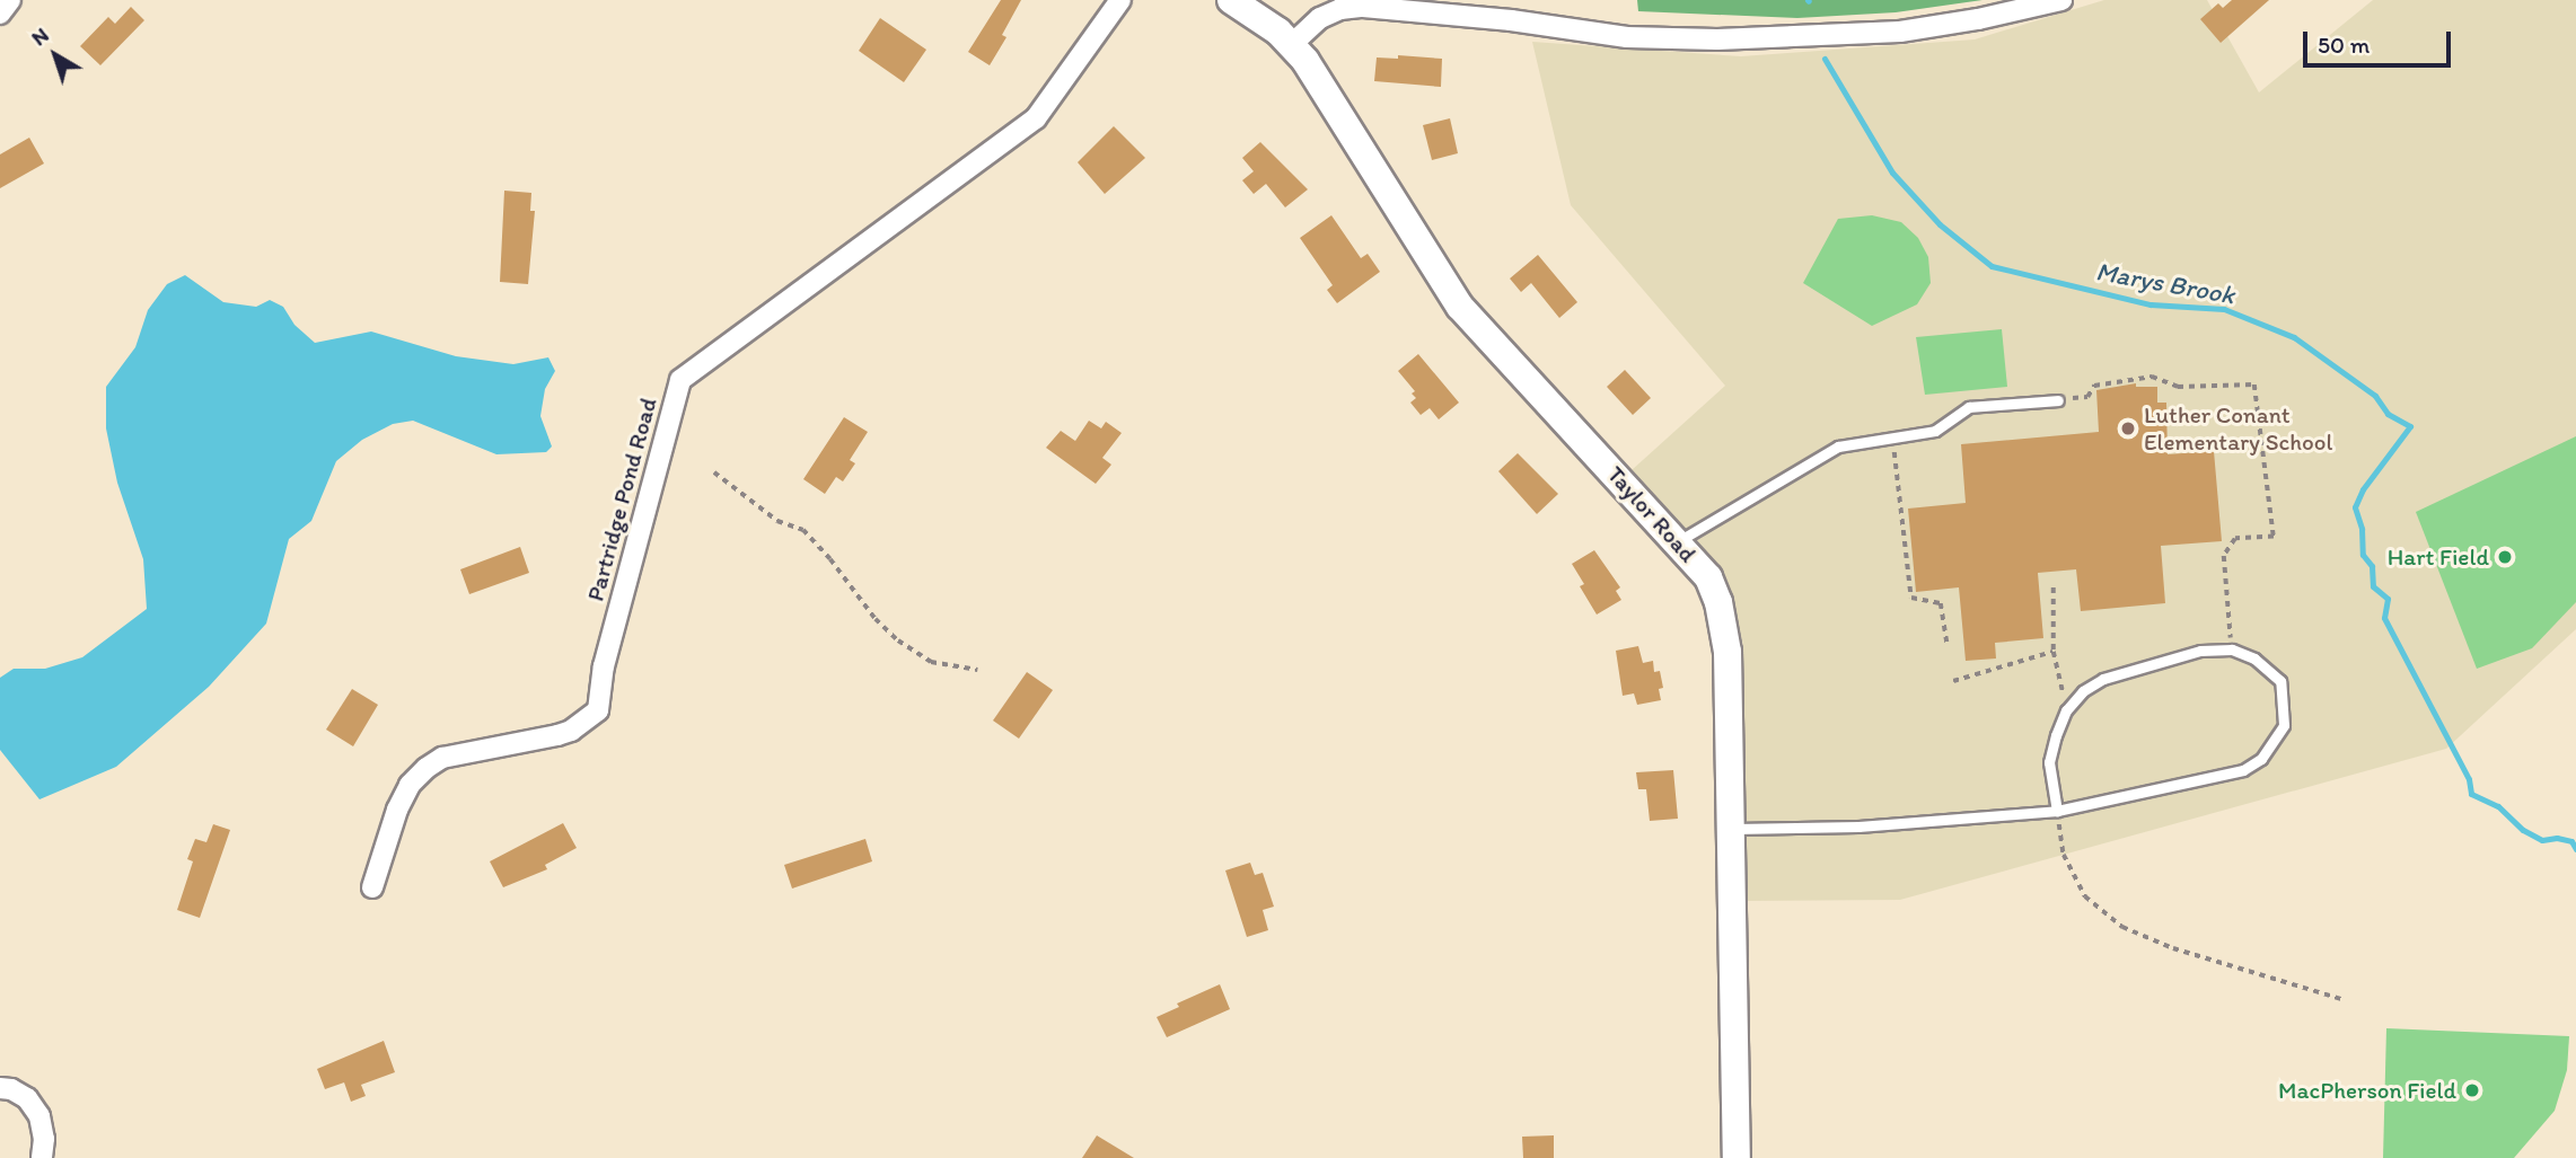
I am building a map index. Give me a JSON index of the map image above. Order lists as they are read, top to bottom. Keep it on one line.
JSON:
{"streets":{"street":["Partridge Pond Road","Taylor Road"]},"water":["Marys Brook"],"places":["Luther Conant Elementary School","Hart Field","MacPherson Field"],"scale_bar":"50 m","north":"top left"}
